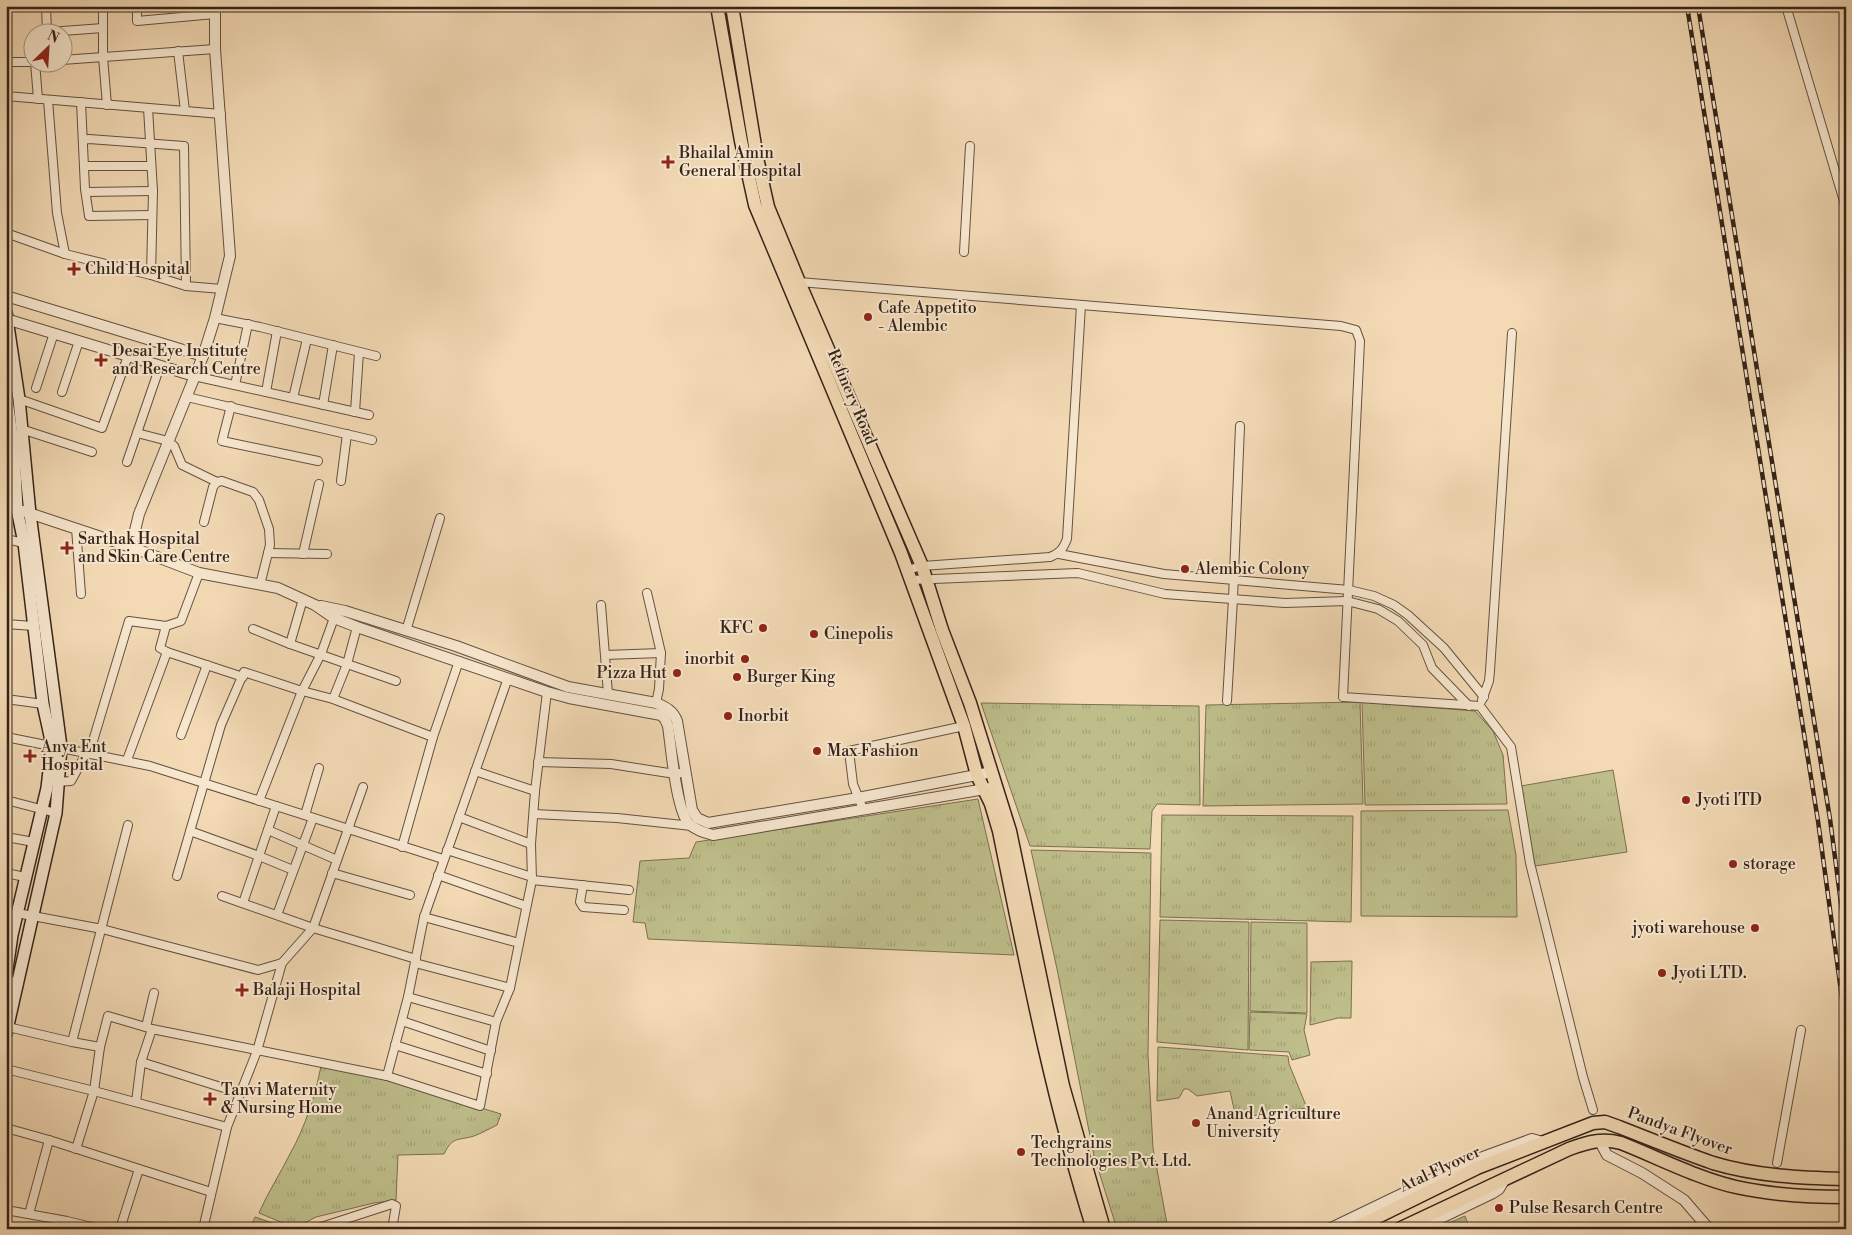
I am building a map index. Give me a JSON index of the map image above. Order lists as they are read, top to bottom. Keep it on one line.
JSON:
{"streets":{"main road":["Refinery Road","Pandya Flyover","Atal Flyover"]},"crossings":[["Pandya Flyover","Atal Flyover"]],"places":{"health":["Bhailal Amin General Hospital","Child Hospital","Desai Eye Institute and Research Centre","Sarthak Hospital and Skin Care Centre","Anya Ent Hospital","Balaji Hospital","Tanvi Maternity & Nursing Home"],"other":["Cafe Appetito - Alembic","Alembic Colony","KFC","Cinepolis","inorbit","Pizza Hut","Burger King","Inorbit","Max Fashion","Jyoti lTD","storage","jyoti warehouse","Jyoti LTD.","Anand Agriculture University","Techgrains Technologies Pvt. Ltd.","Pulse Resarch Centre"]},"north":"top right"}
